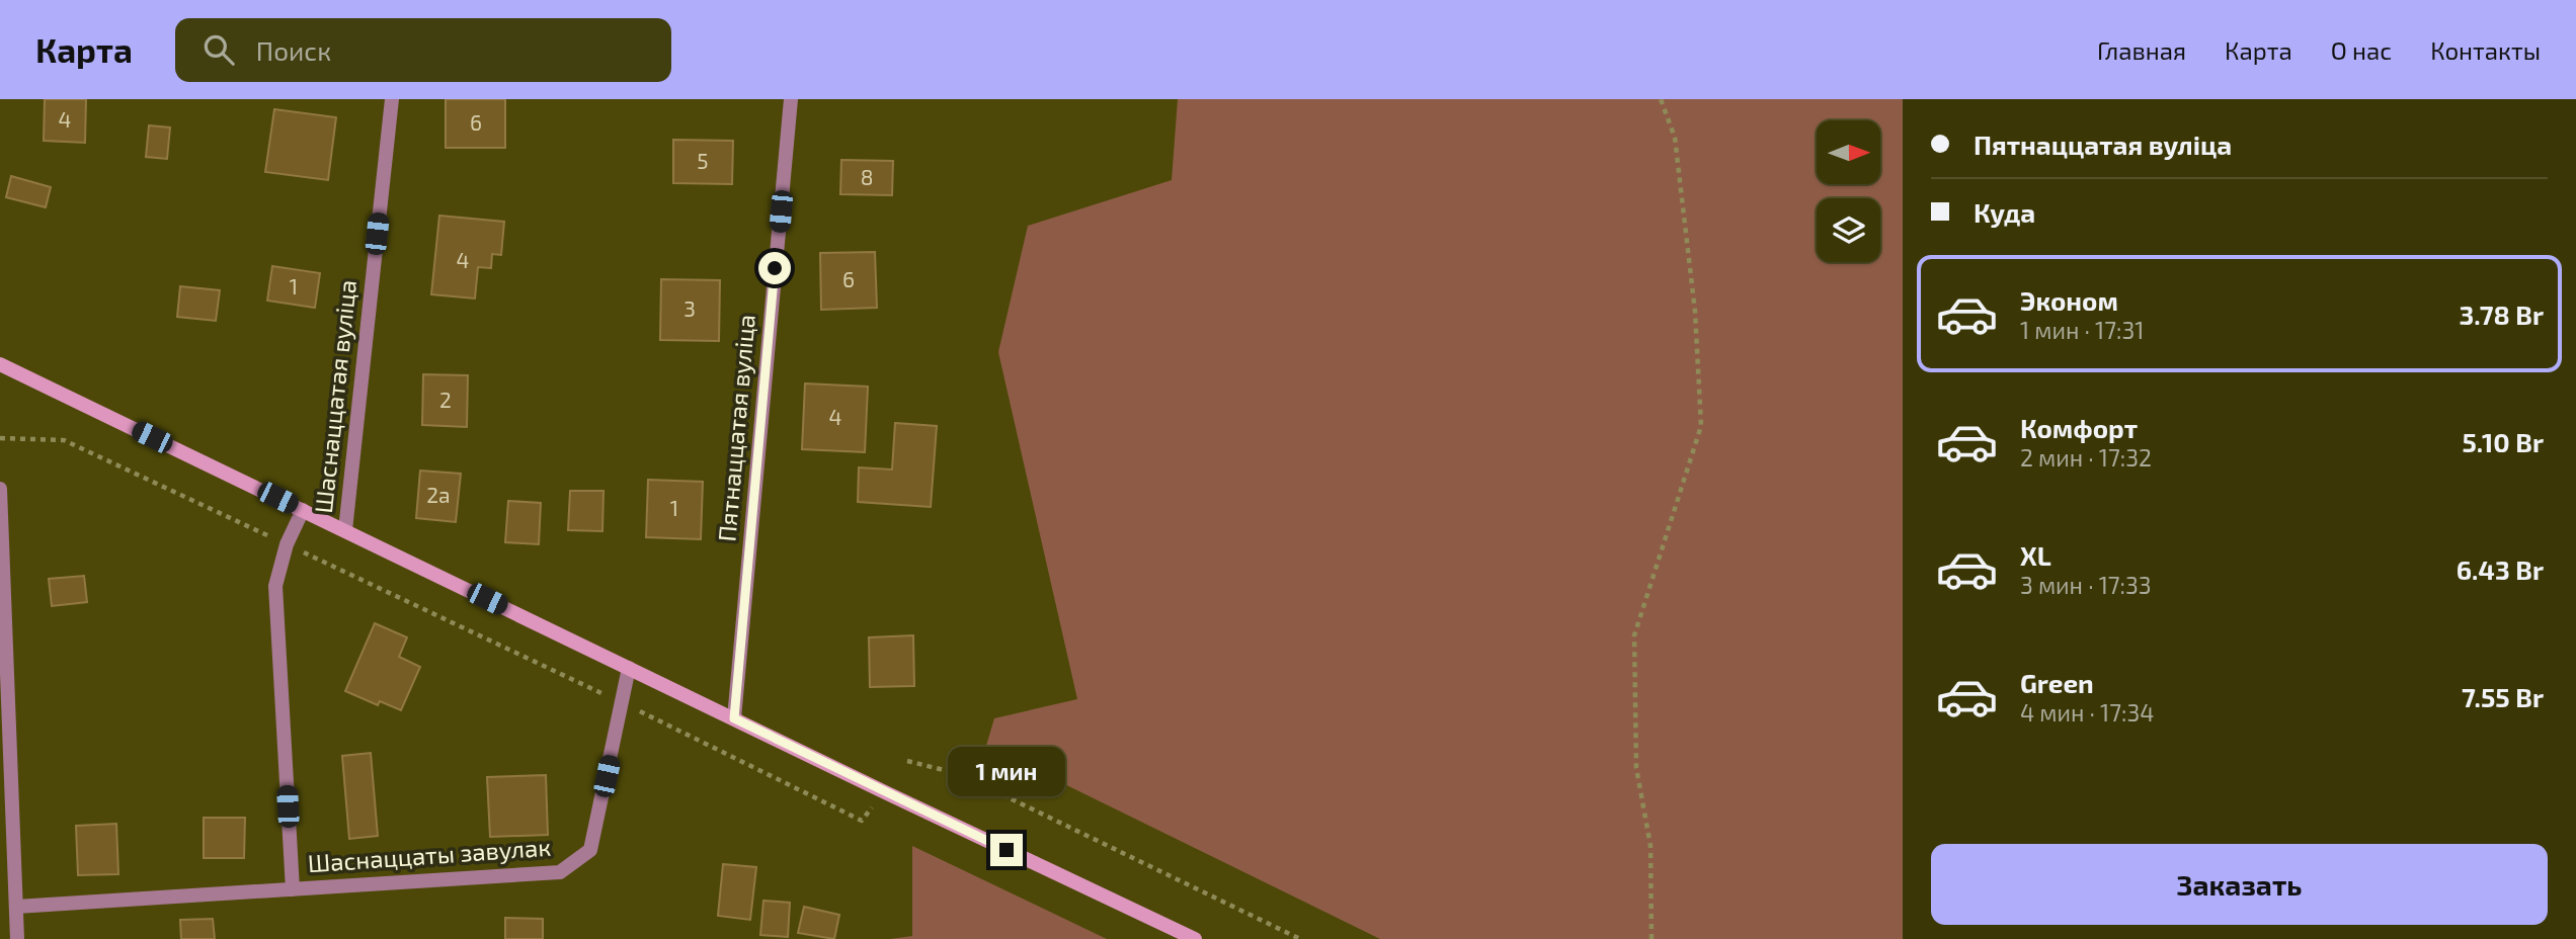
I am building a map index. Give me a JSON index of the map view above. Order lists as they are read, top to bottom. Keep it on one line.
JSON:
{"streets":{"street":["Шаснаццатая вуліца","Пятнаццатая вуліца","Шаснаццаты завулак"]},"house_numbers":["4","6","5","8","4","6","1","3","2","4","2а","1"],"north":"right","page":{"header":"Карта","search":"Поиск","nav":["Главная","Карта","О нас","Контакты"],"banner":["Пятнаццатая вуліца","Куда"],"list":[{"name":"Эконом","note":"1 мин · 17:31","value":"3.78 Br"},{"name":"Комфорт","note":"2 мин · 17:32","value":"5.10 Br"},{"name":"XL","note":"3 мин · 17:33","value":"6.43 Br"},{"name":"Green","note":"4 мин · 17:34","value":"7.55 Br"}],"bubble":"1 мин","buttons":"Заказать"}}
